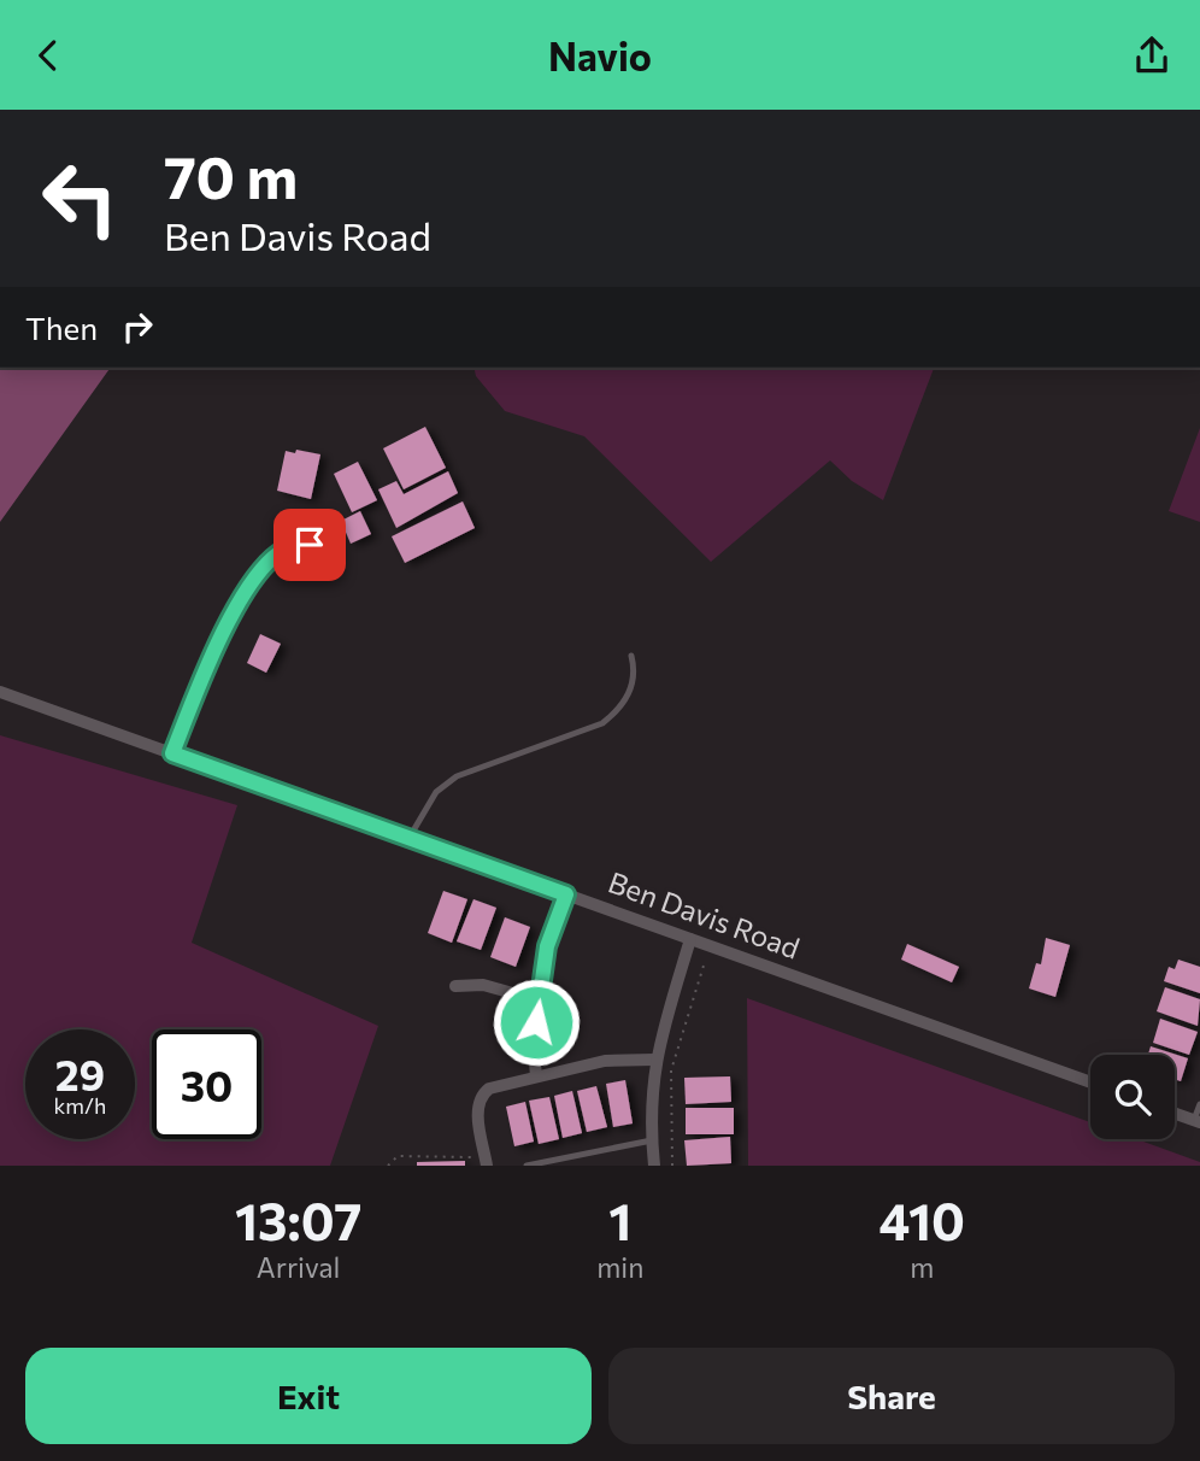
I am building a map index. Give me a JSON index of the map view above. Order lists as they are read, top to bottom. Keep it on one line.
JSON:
{"streets":{"street":["Ben Davis Road"]},"page":{"header":"Navio","turn":["70 m","Ben Davis Road"],"then":"Then","speed":"29 km/h","limit":"30","eta":["13:07","Arrival","1","min","410","m"],"buttons":["Exit","Share"]}}
